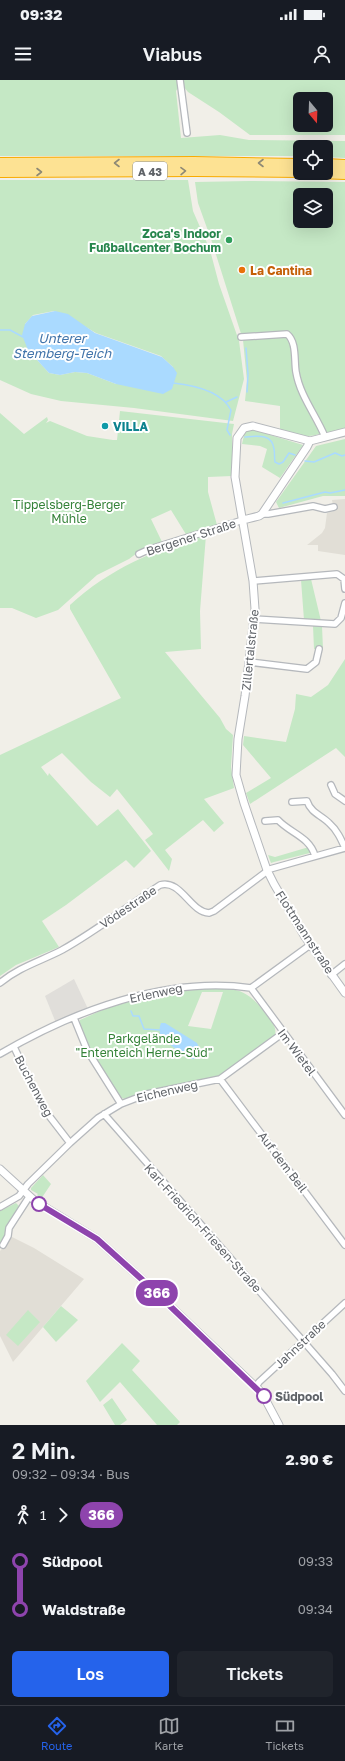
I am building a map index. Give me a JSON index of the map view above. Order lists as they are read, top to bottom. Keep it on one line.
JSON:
{"streets":{"highway":["A 43"],"street":["Bergener Straße","Zillertalstraße","Vödestraße","Flottmannstraße","Erlenweg","Im Wietel","Buchenweg","Eichenweg","Auf dem Beil","Karl-Friedrich-Friesen-Straße","Jahnstraße"]},"crossings":[["Bergener Straße","Zillertalstraße"],["Zillertalstraße","Vödestraße"],["Zillertalstraße","Flottmannstraße"],["Vödestraße","Flottmannstraße"],["Erlenweg","Im Wietel"],["Erlenweg","Buchenweg"],["Im Wietel","Eichenweg"],["Buchenweg","Eichenweg"],["Eichenweg","Auf dem Beil"],["Eichenweg","Karl-Friedrich-Friesen-Straße"],["Karl-Friedrich-Friesen-Straße","Jahnstraße"]],"water":["Unterer Stemberg-Teich"],"parks":["Tippelsberg-Berger Mühle","Parkgelände \"Ententeich Herne-Süd\""],"places":["Zoca's Indoor Fußballcenter Bochum","La Cantina","VILLA","Südpool"],"lines":["bus line 366"],"north":"bottom","page":{"status":"09:32","header":"Viabus","on_map":"366","heading":["2 Min.","09:32 – 09:34 · Bus","2.90 €"],"legs":["1","366"],"list":[{"name":"Südpool","value":"09:33"},{"name":"Waldstraße","value":"09:34"}],"buttons":["Los","Tickets"],"tabs":["Route","Karte","Tickets"]}}
